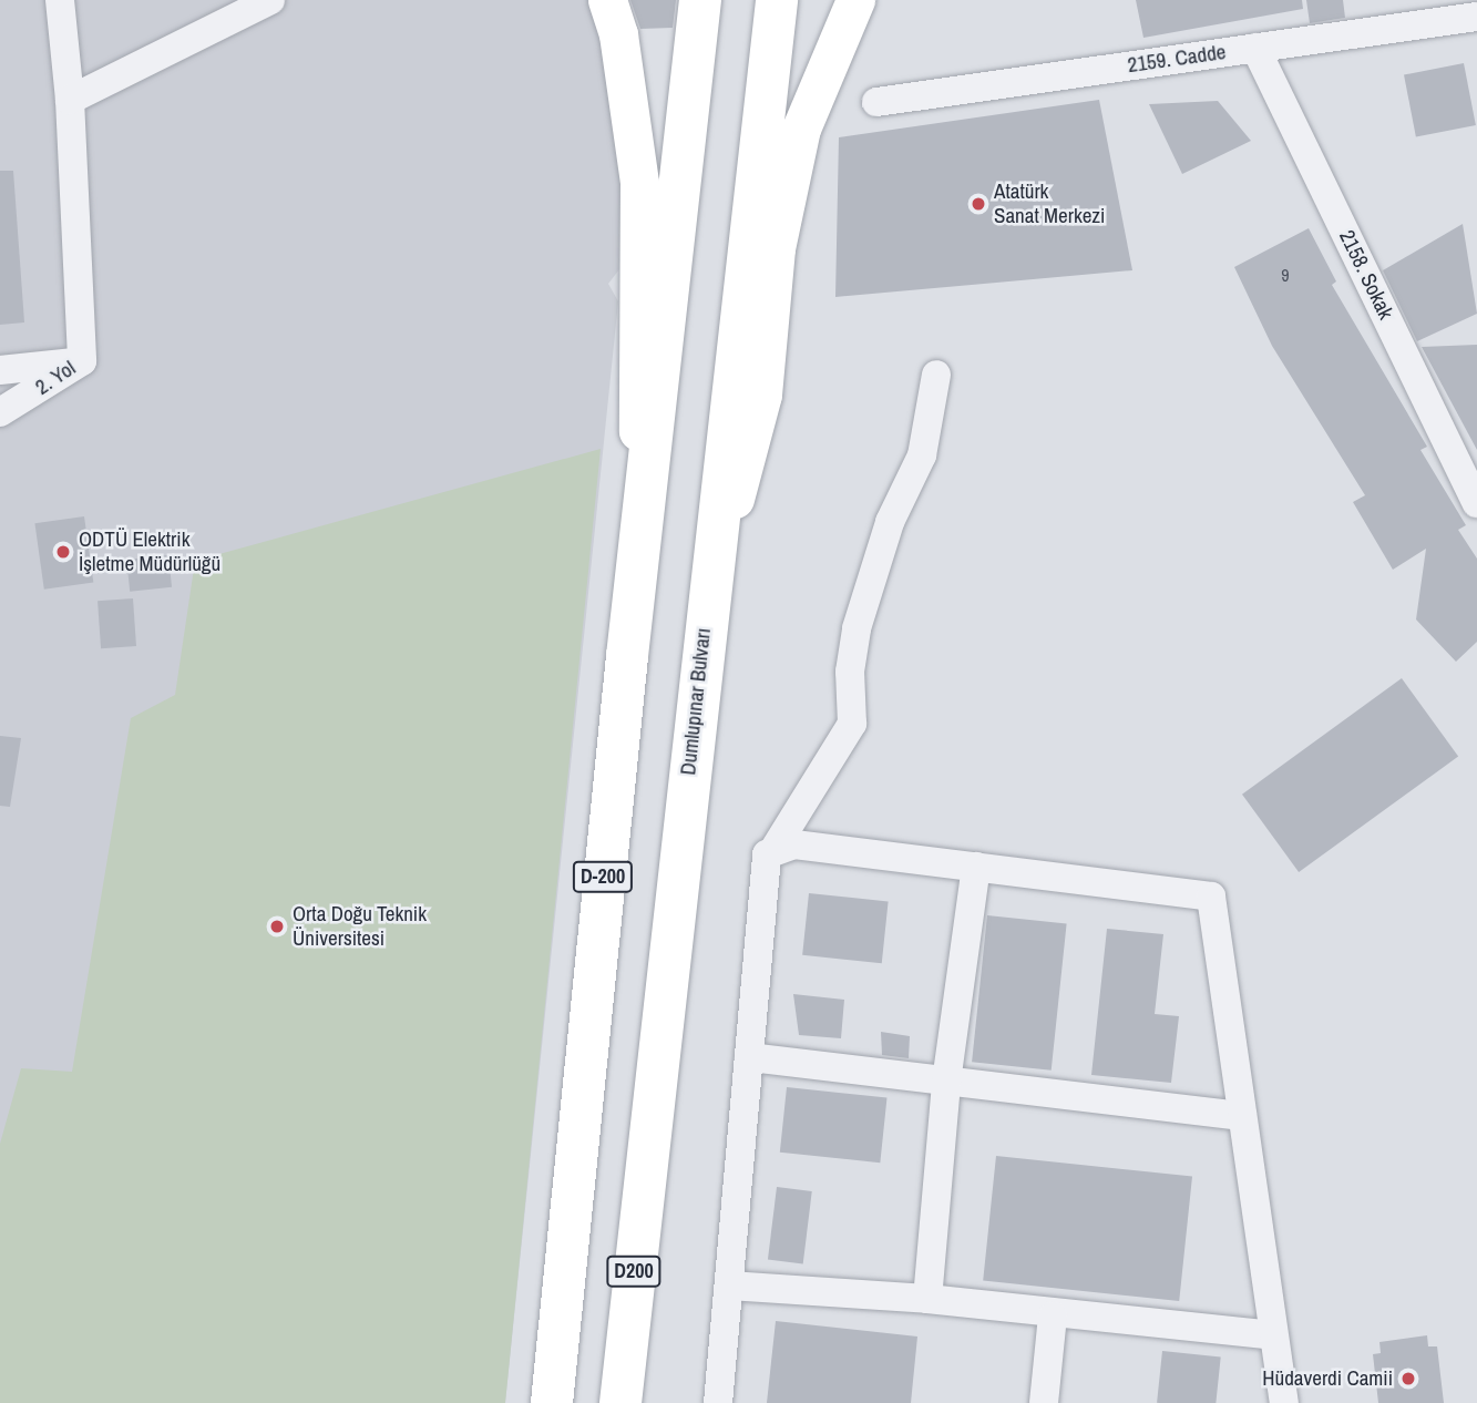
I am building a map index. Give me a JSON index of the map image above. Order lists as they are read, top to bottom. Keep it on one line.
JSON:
{"streets":{"highway":["Dumlupınar Bulvarı","D-200","D200"],"street":["2159. Cadde","2158. Sokak","2. Yol"]},"crossings":[["2159. Cadde","2158. Sokak"]],"places":["Atatürk Sanat Merkezi","ODTÜ Elektrik İşletme Müdürlüğü","Orta Doğu Teknik Üniversitesi","Hüdaverdi Camii"],"house_numbers":["9"]}
